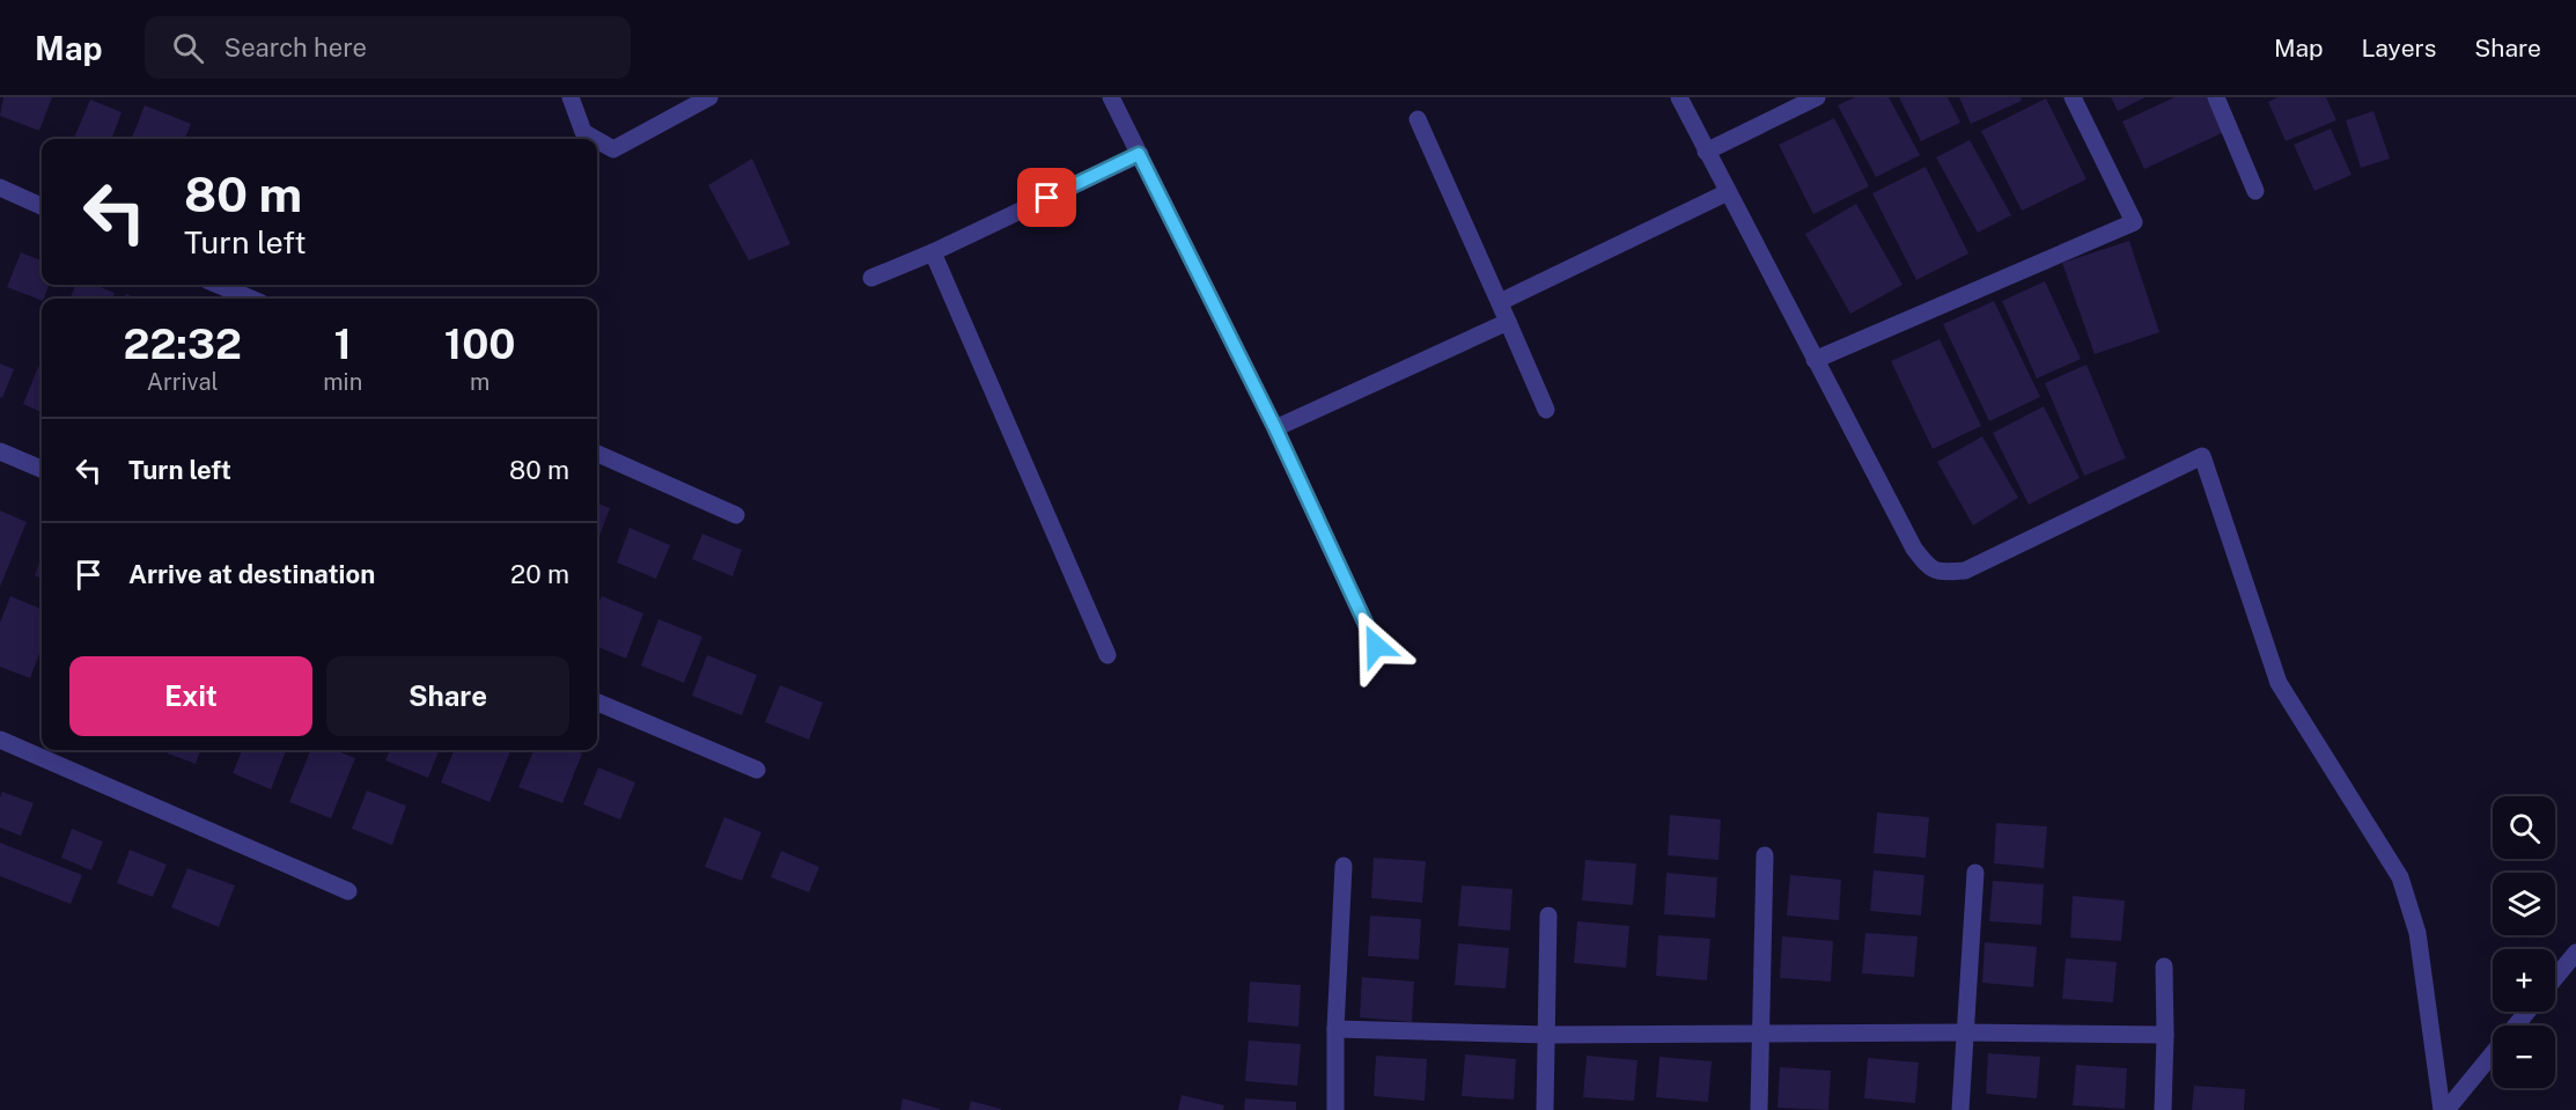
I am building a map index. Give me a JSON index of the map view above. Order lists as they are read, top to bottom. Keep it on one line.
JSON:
{"page":{"header":"Map","search":"Search here","nav":["Map","Layers","Share"],"turn":["80 m","Turn left"],"eta":["22:32","Arrival","1","min","100","m"],"list":[{"name":"Turn left","value":"80 m"},{"name":"Arrive at destination","value":"20 m"}],"buttons":["Exit","Share"],"map_buttons":["+","−"]}}
